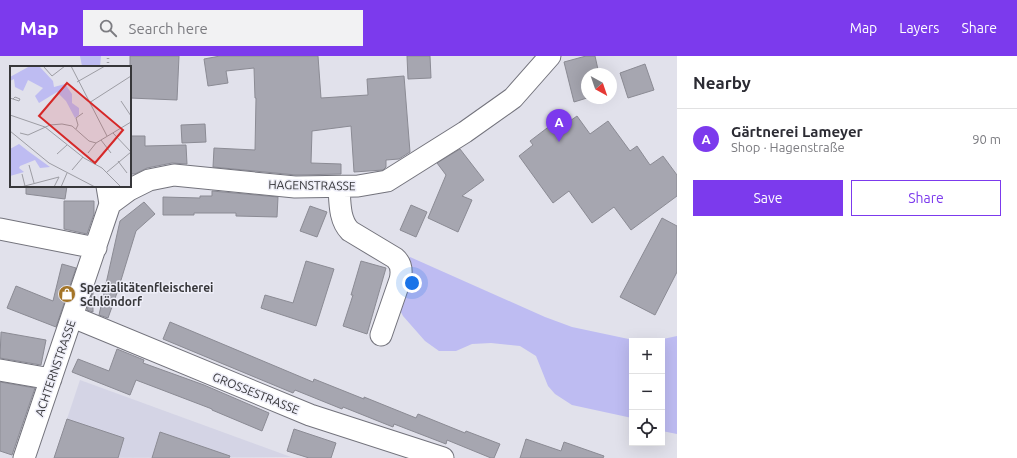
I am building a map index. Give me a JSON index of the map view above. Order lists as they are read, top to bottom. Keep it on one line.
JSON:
{"streets":{"street":["HAGENSTRASSE","ACHTERNSTRASSE","GROSSESTRASSE"]},"crossings":[["HAGENSTRASSE","ACHTERNSTRASSE"],["ACHTERNSTRASSE","GROSSESTRASSE"]],"places":{"shop":["Spezialitätenfleischerei Schlöndorf"]},"north":"bottom right","page":{"header":"Map","search":"Search here","nav":["Map","Layers","Share"],"heading":"Nearby","list":[{"mark":"A","name":"Gärtnerei Lameyer","note":"Shop · Hagenstraße","value":"90 m"}],"pins":"A","buttons":["Save","Share"],"map_buttons":["+","−"]}}
